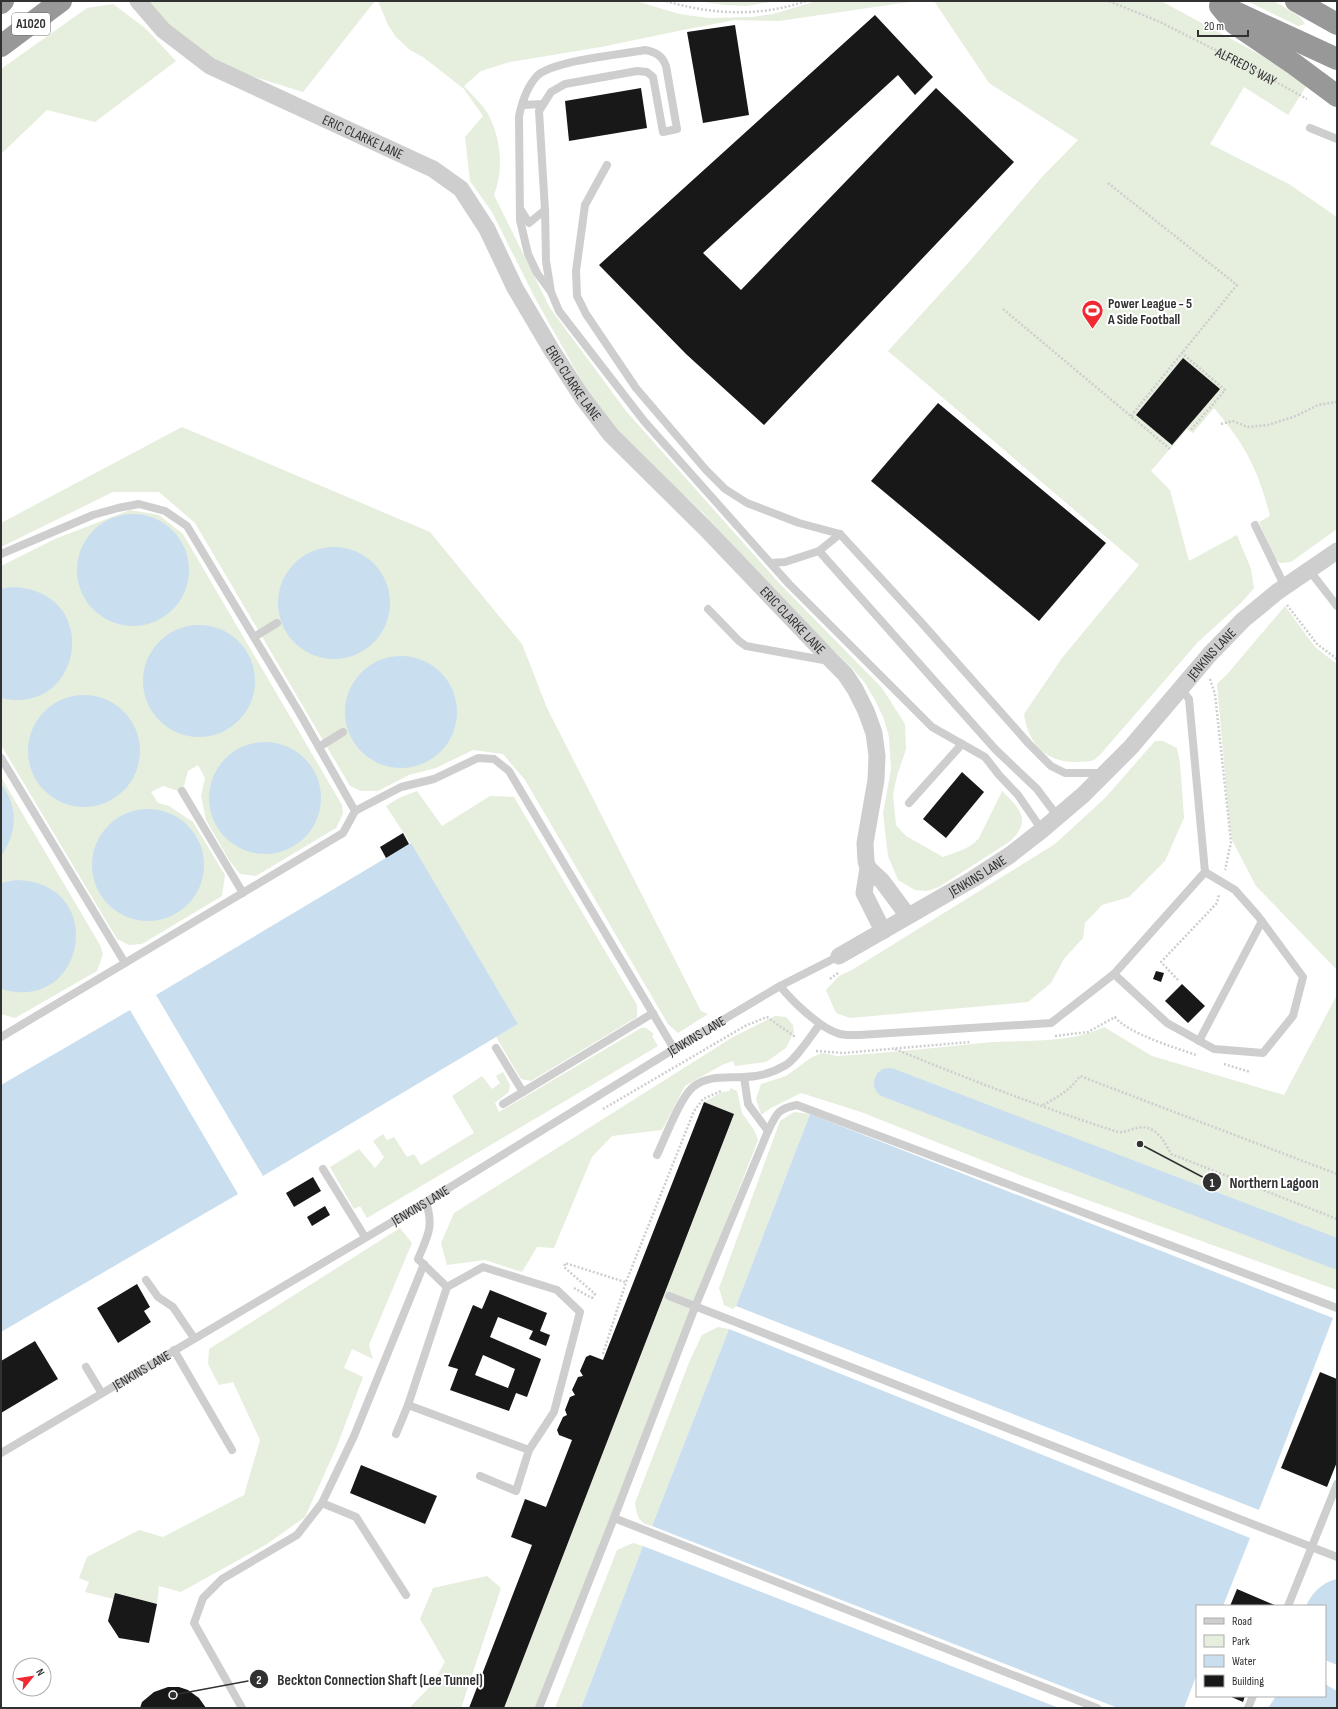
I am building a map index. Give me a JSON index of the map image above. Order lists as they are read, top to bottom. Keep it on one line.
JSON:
{"streets":{"highway":["A1020"],"street":["ERIC CLARKE LANE","JENKINS LANE"],"path":["ALFRED'S WAY"]},"crossings":[["ERIC CLARKE LANE","JENKINS LANE"]],"places":{"sports":["Power League - 5 A Side Football"],"other":["Northern Lagoon","Beckton Connection Shaft (Lee Tunnel)"]},"legend":["Road","Park","Water","Building"],"scale_bar":"20 m","north":"top right"}
